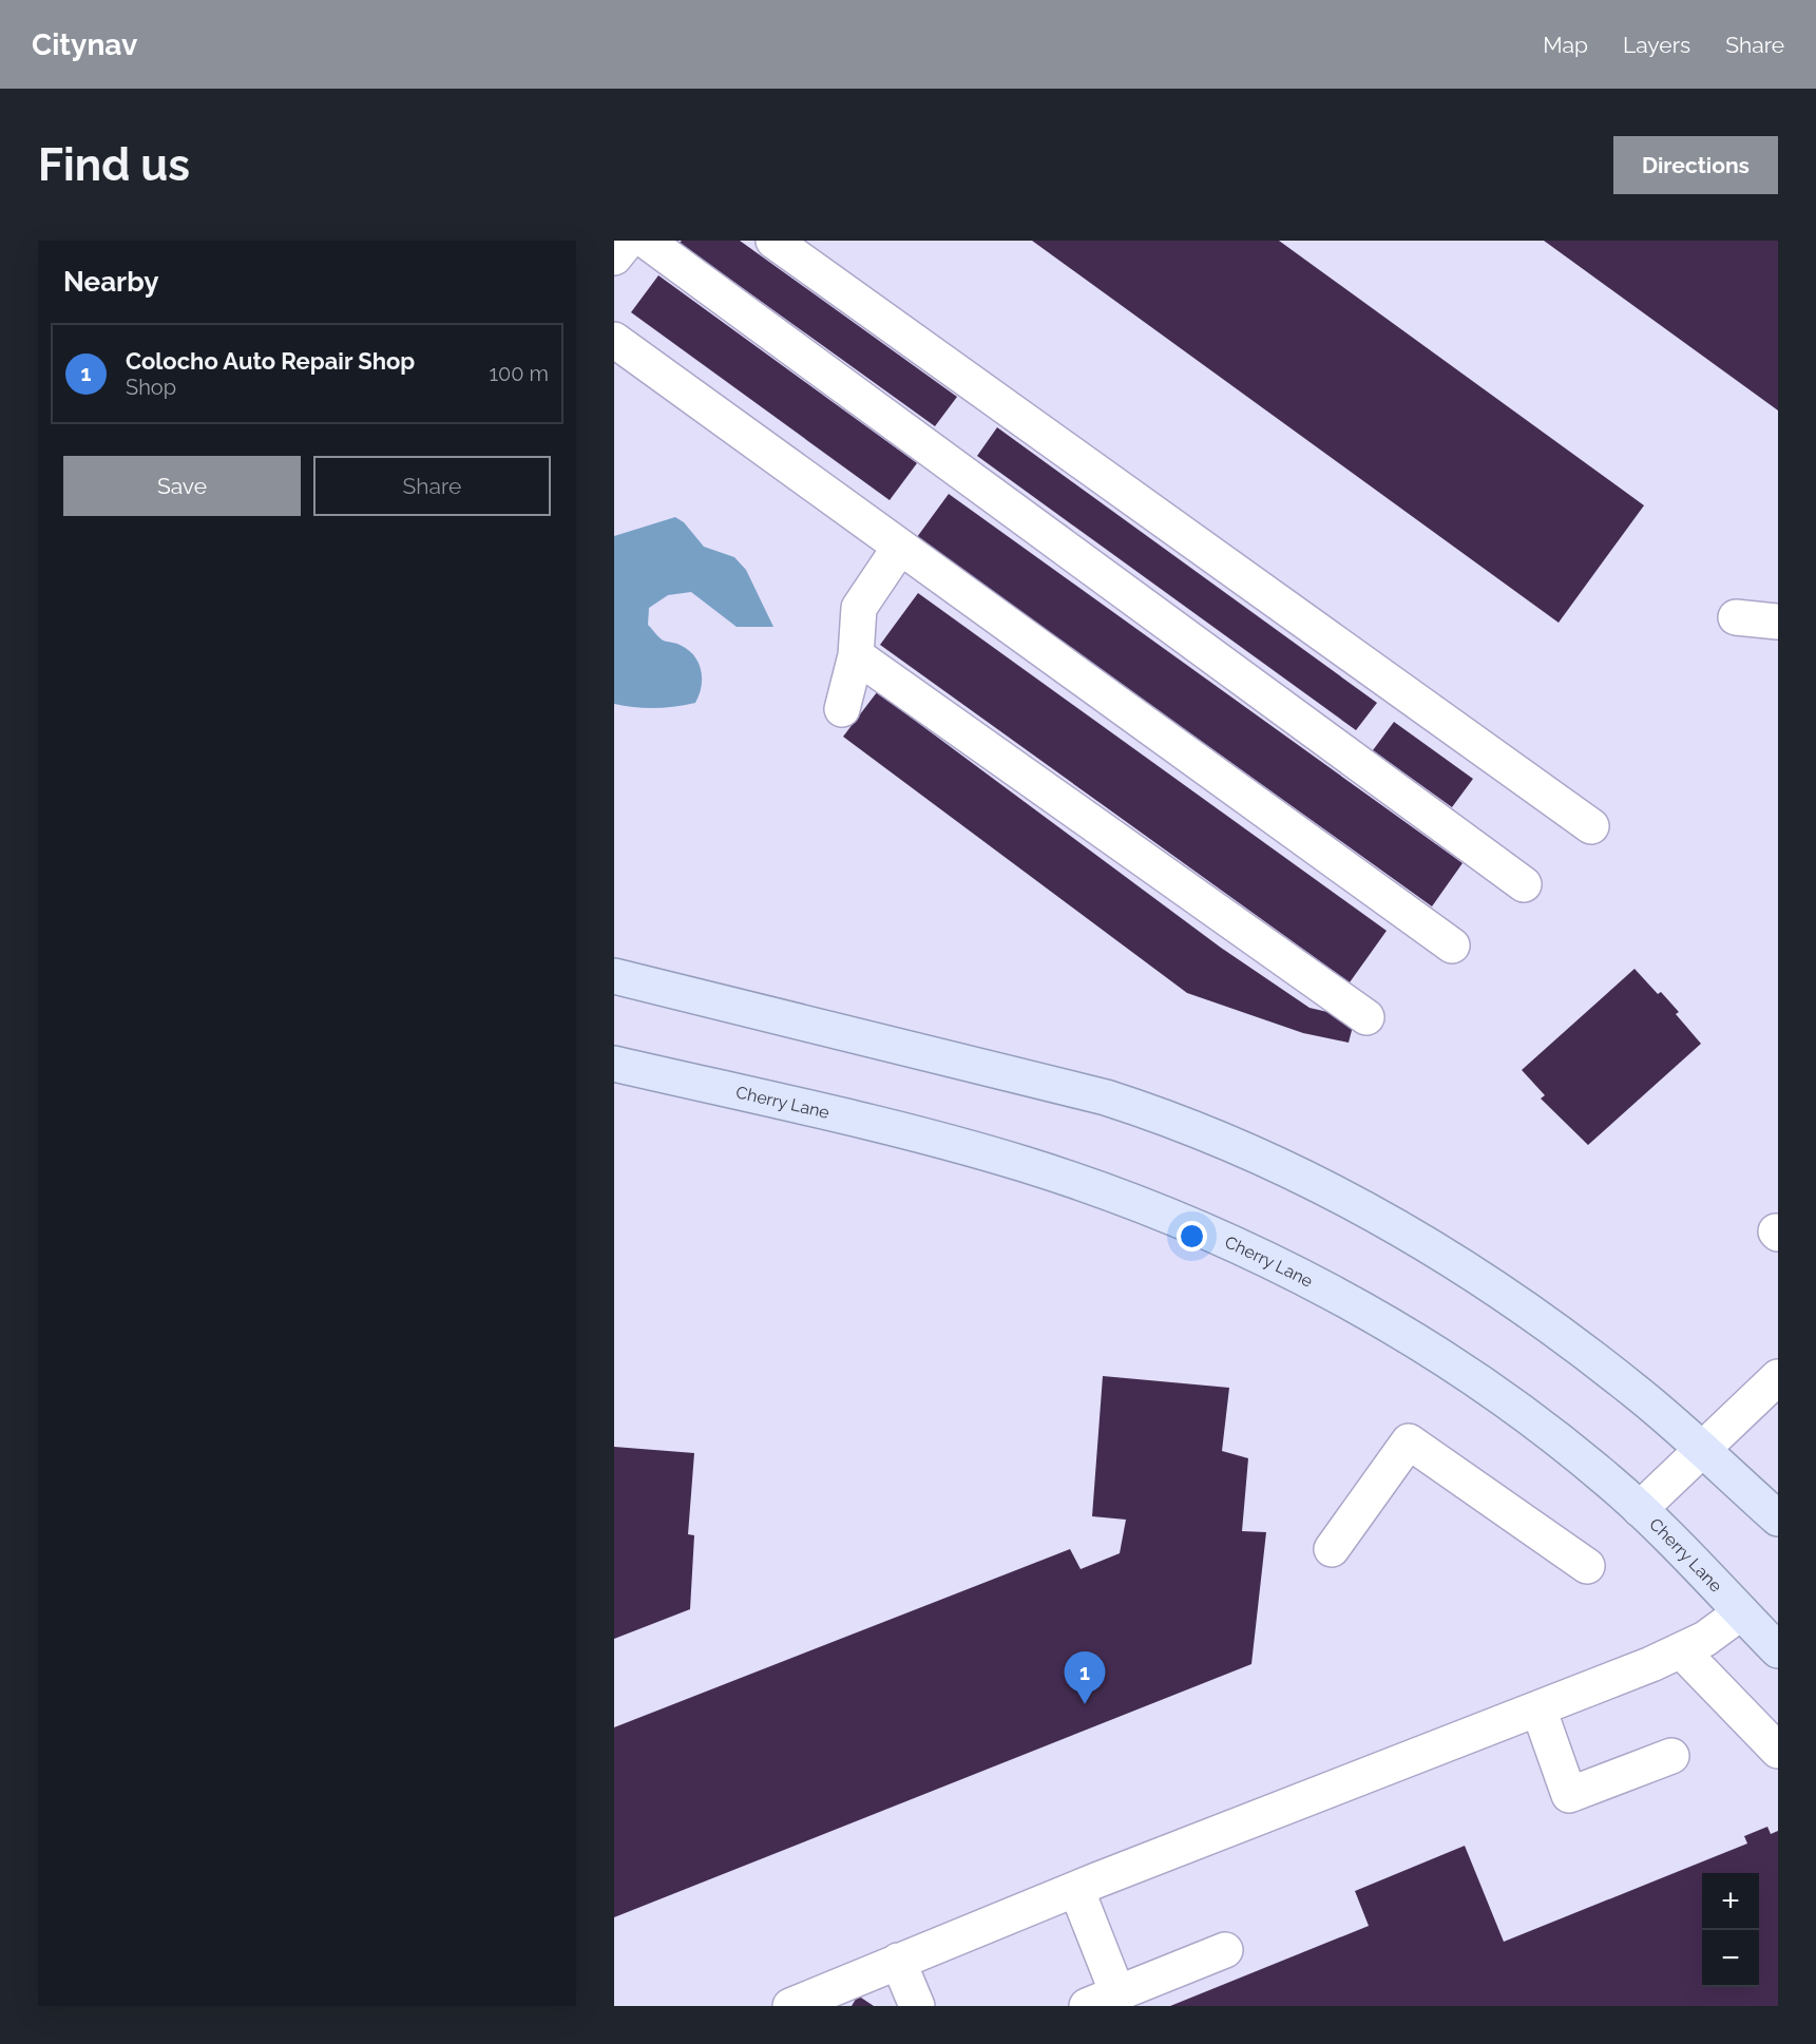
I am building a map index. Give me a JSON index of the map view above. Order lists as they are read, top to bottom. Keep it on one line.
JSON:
{"streets":{"main road":["Cherry Lane"]},"page":{"header":"Citynav","nav":["Map","Layers","Share"],"buttons":["Directions",["Save","Share"]],"title":"Find us","heading":"Nearby","list":[{"mark":"1","name":"Colocho Auto Repair Shop","note":"Shop","value":"100 m"}],"pins":"1","map_buttons":["+","−"]}}
